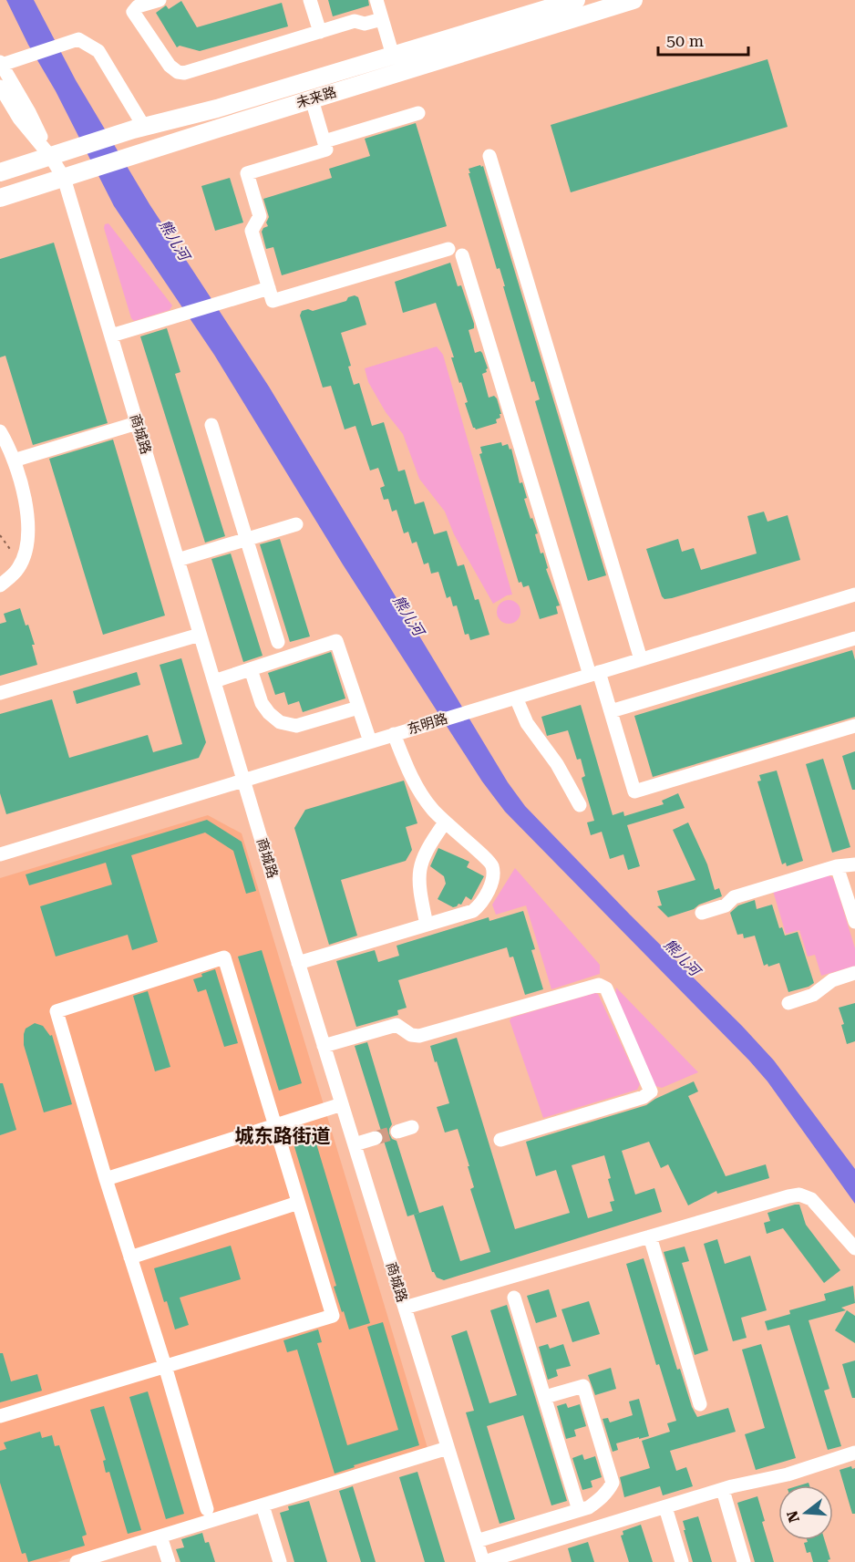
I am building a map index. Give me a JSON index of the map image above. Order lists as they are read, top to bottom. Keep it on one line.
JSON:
{"streets":{"main road":["未来路"],"street":["商城路","东明路"]},"crossings":[["未来路","商城路"],["商城路","东明路"]],"districts":["城东路街道"],"water":["熊儿河"],"scale_bar":"50 m","north":"left"}
